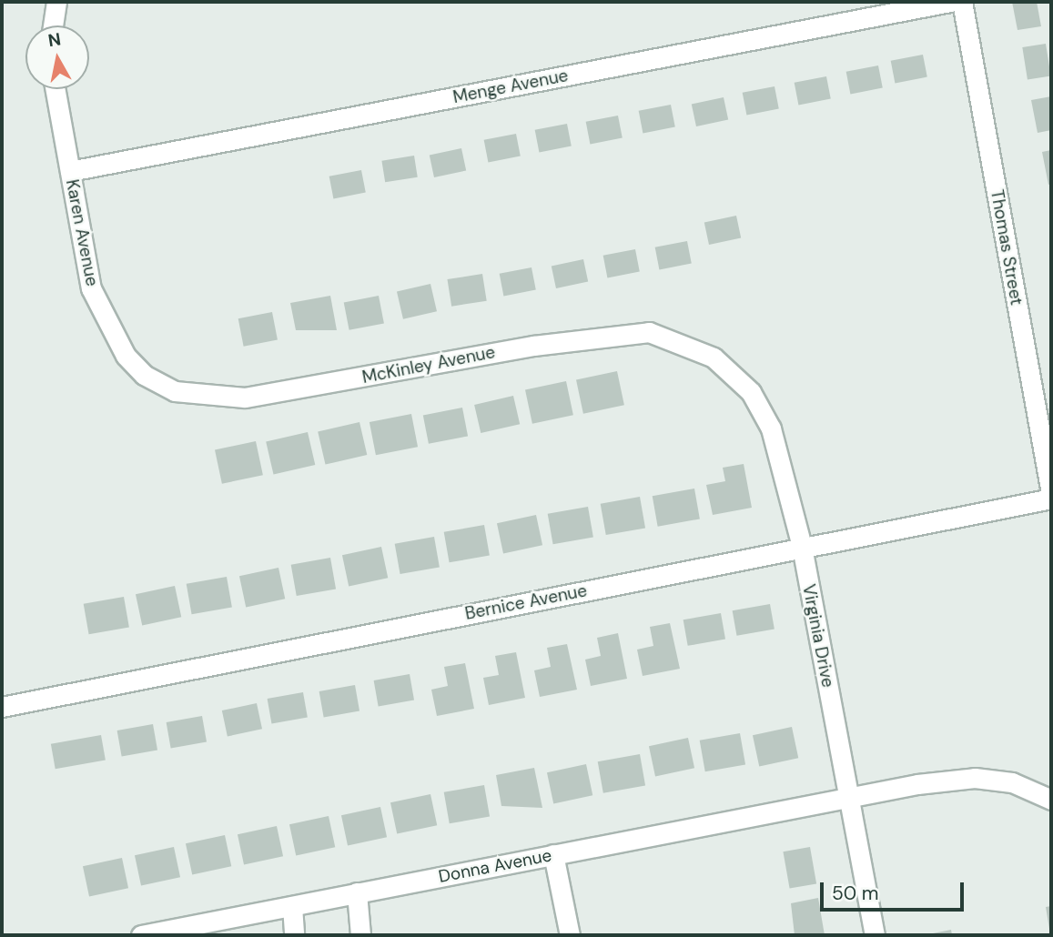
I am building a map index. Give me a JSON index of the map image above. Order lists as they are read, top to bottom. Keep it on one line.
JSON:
{"streets":{"street":["Menge Avenue","Karen Avenue","Thomas Street","McKinley Avenue","Bernice Avenue","Virginia Drive","Donna Avenue"]},"crossings":[["Menge Avenue","Karen Avenue"],["Karen Avenue","McKinley Avenue"],["McKinley Avenue","Virginia Drive"],["Bernice Avenue","Virginia Drive"],["Virginia Drive","Donna Avenue"]],"scale_bar":"50 m","north":"top"}
